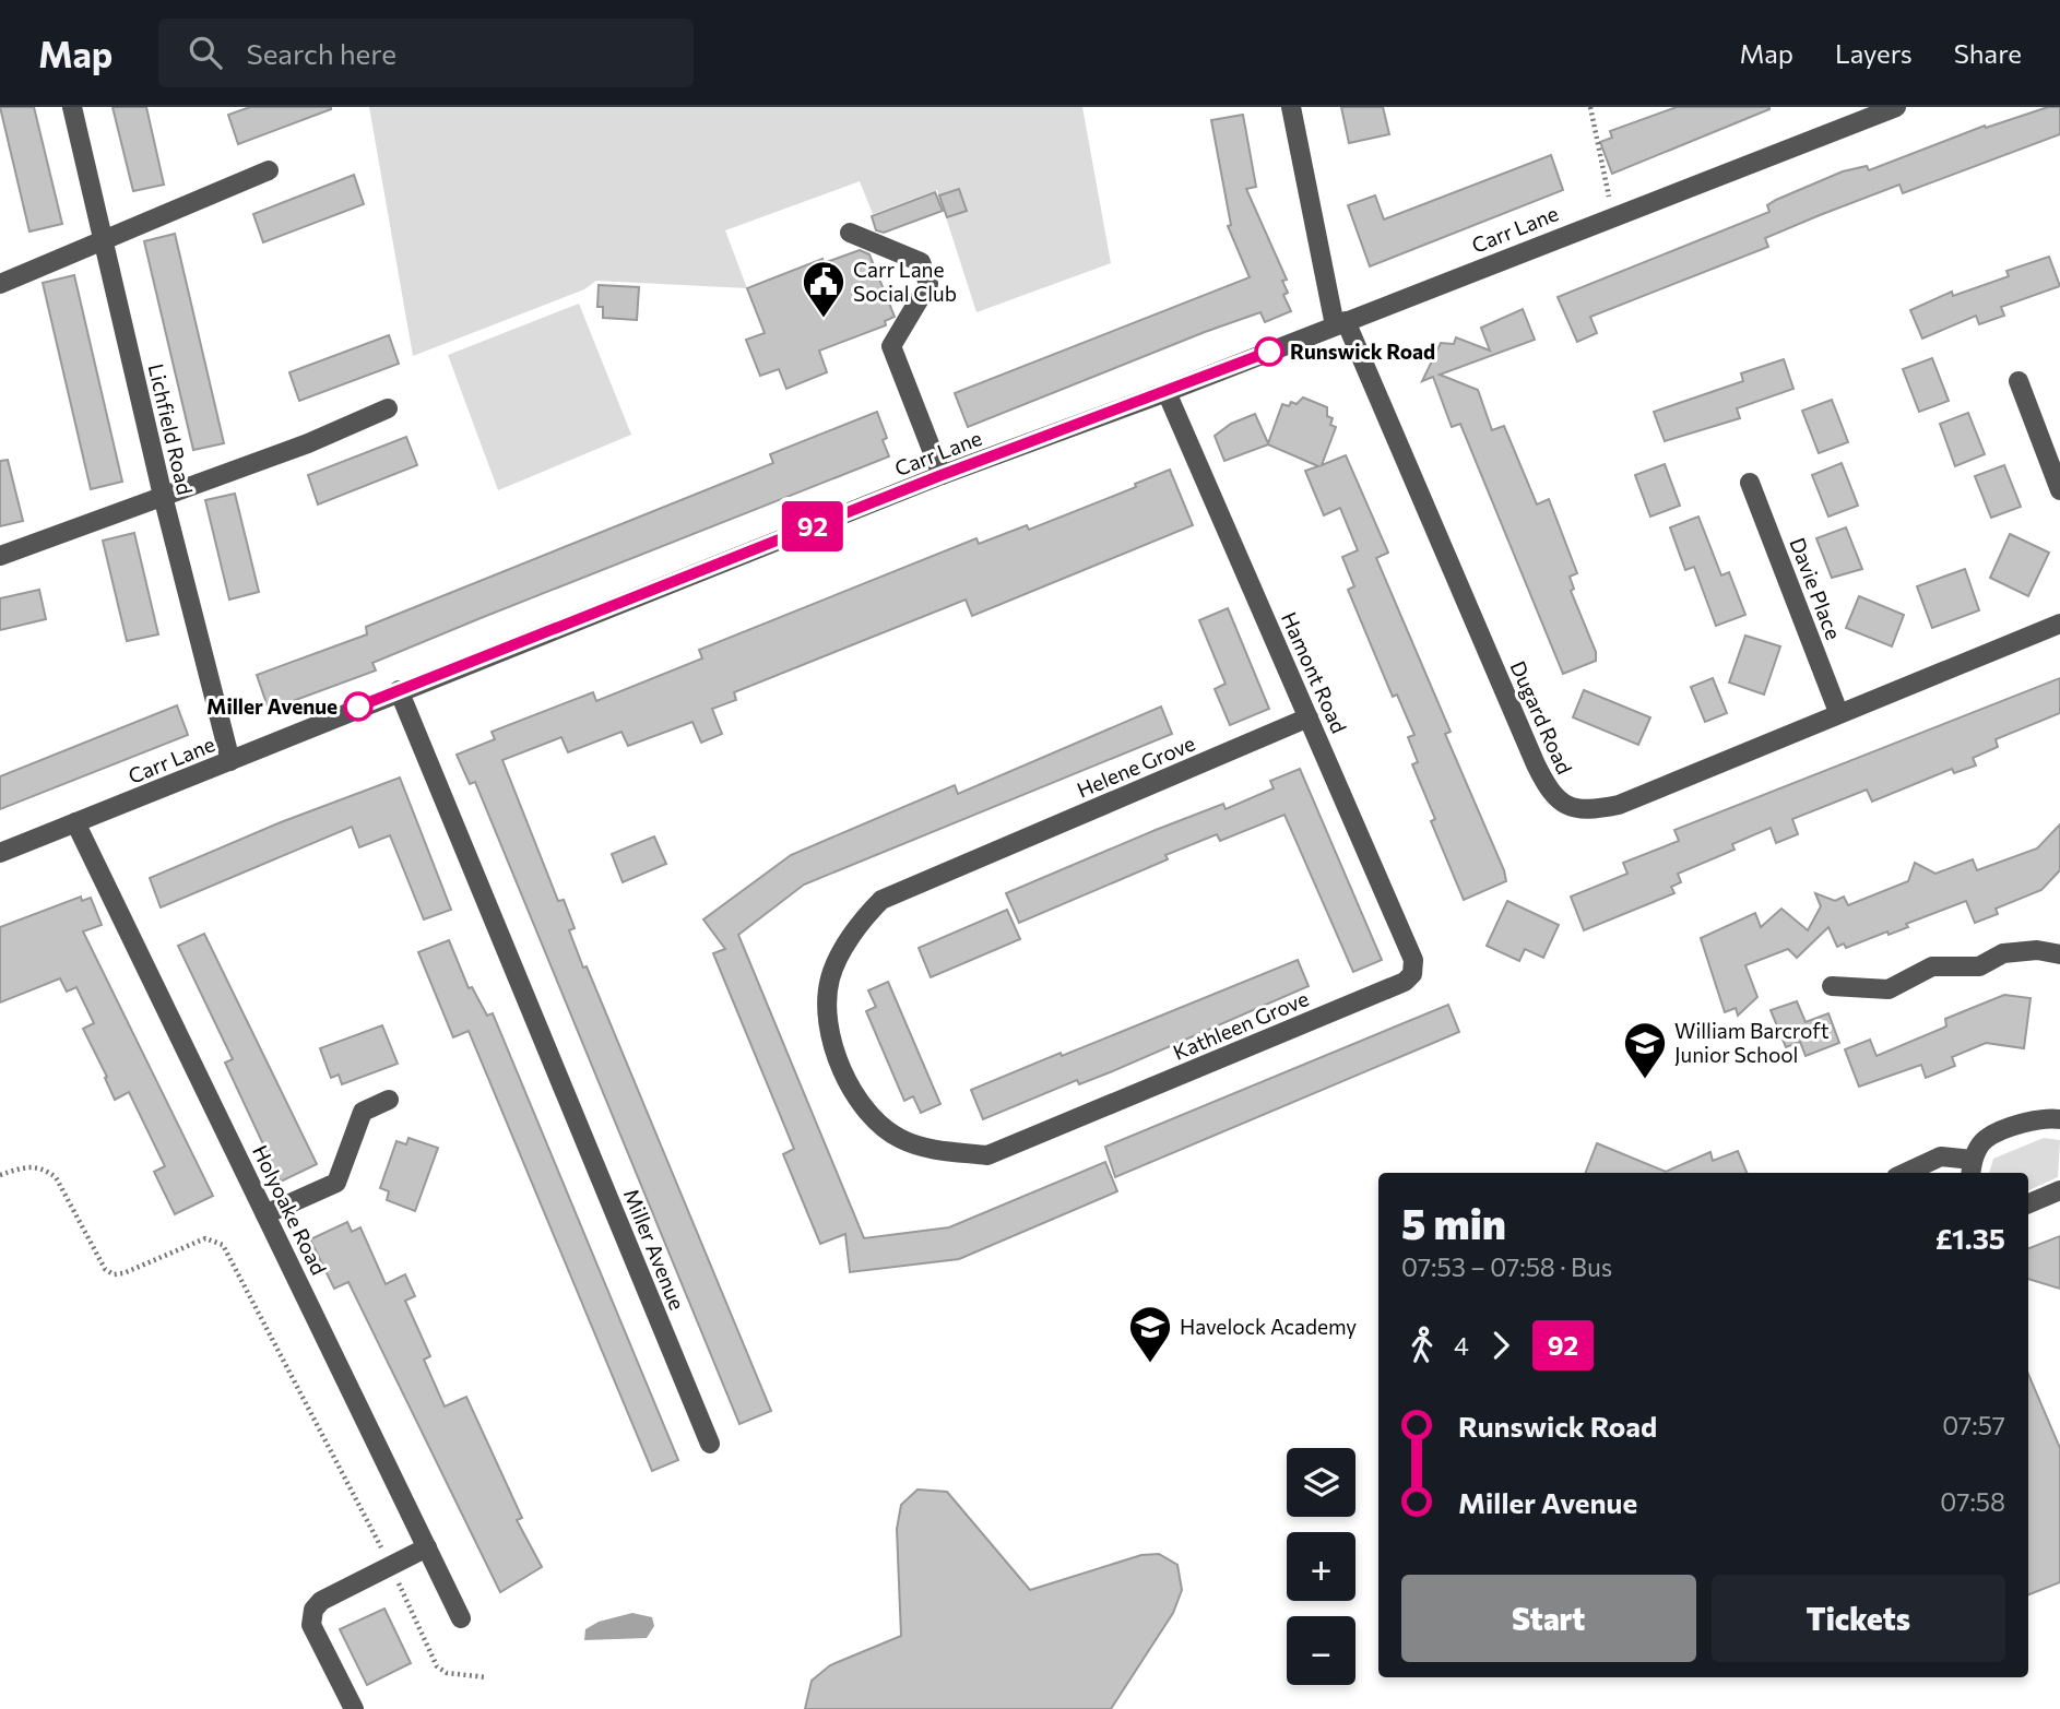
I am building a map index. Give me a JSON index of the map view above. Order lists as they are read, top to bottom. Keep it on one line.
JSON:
{"streets":{"street":["Carr Lane","Lichfield Road","Davie Place","Hamont Road","Dugard Road","Helene Grove","Kathleen Grove","Holyoake Road","Miller Avenue"]},"crossings":[["Carr Lane","Lichfield Road"],["Carr Lane","Hamont Road"],["Carr Lane","Dugard Road"],["Carr Lane","Holyoake Road"],["Carr Lane","Miller Avenue"],["Davie Place","Dugard Road"],["Hamont Road","Helene Grove"],["Hamont Road","Kathleen Grove"],["Helene Grove","Kathleen Grove"]],"places":{"public building":["Carr Lane Social Club"],"other":["Runswick Road","Miller Avenue"],"school or university":["William Barcroft Junior School","Havelock Academy"]},"lines":["bus line 92"],"page":{"header":"Map","search":"Search here","nav":["Map","Layers","Share"],"on_map":"92","heading":["5 min","07:53 – 07:58 · Bus","£1.35"],"legs":["4","92"],"list":[{"name":"Runswick Road","value":"07:57"},{"name":"Miller Avenue","value":"07:58"}],"map_buttons":["+","−"],"buttons":["Start","Tickets"]}}
